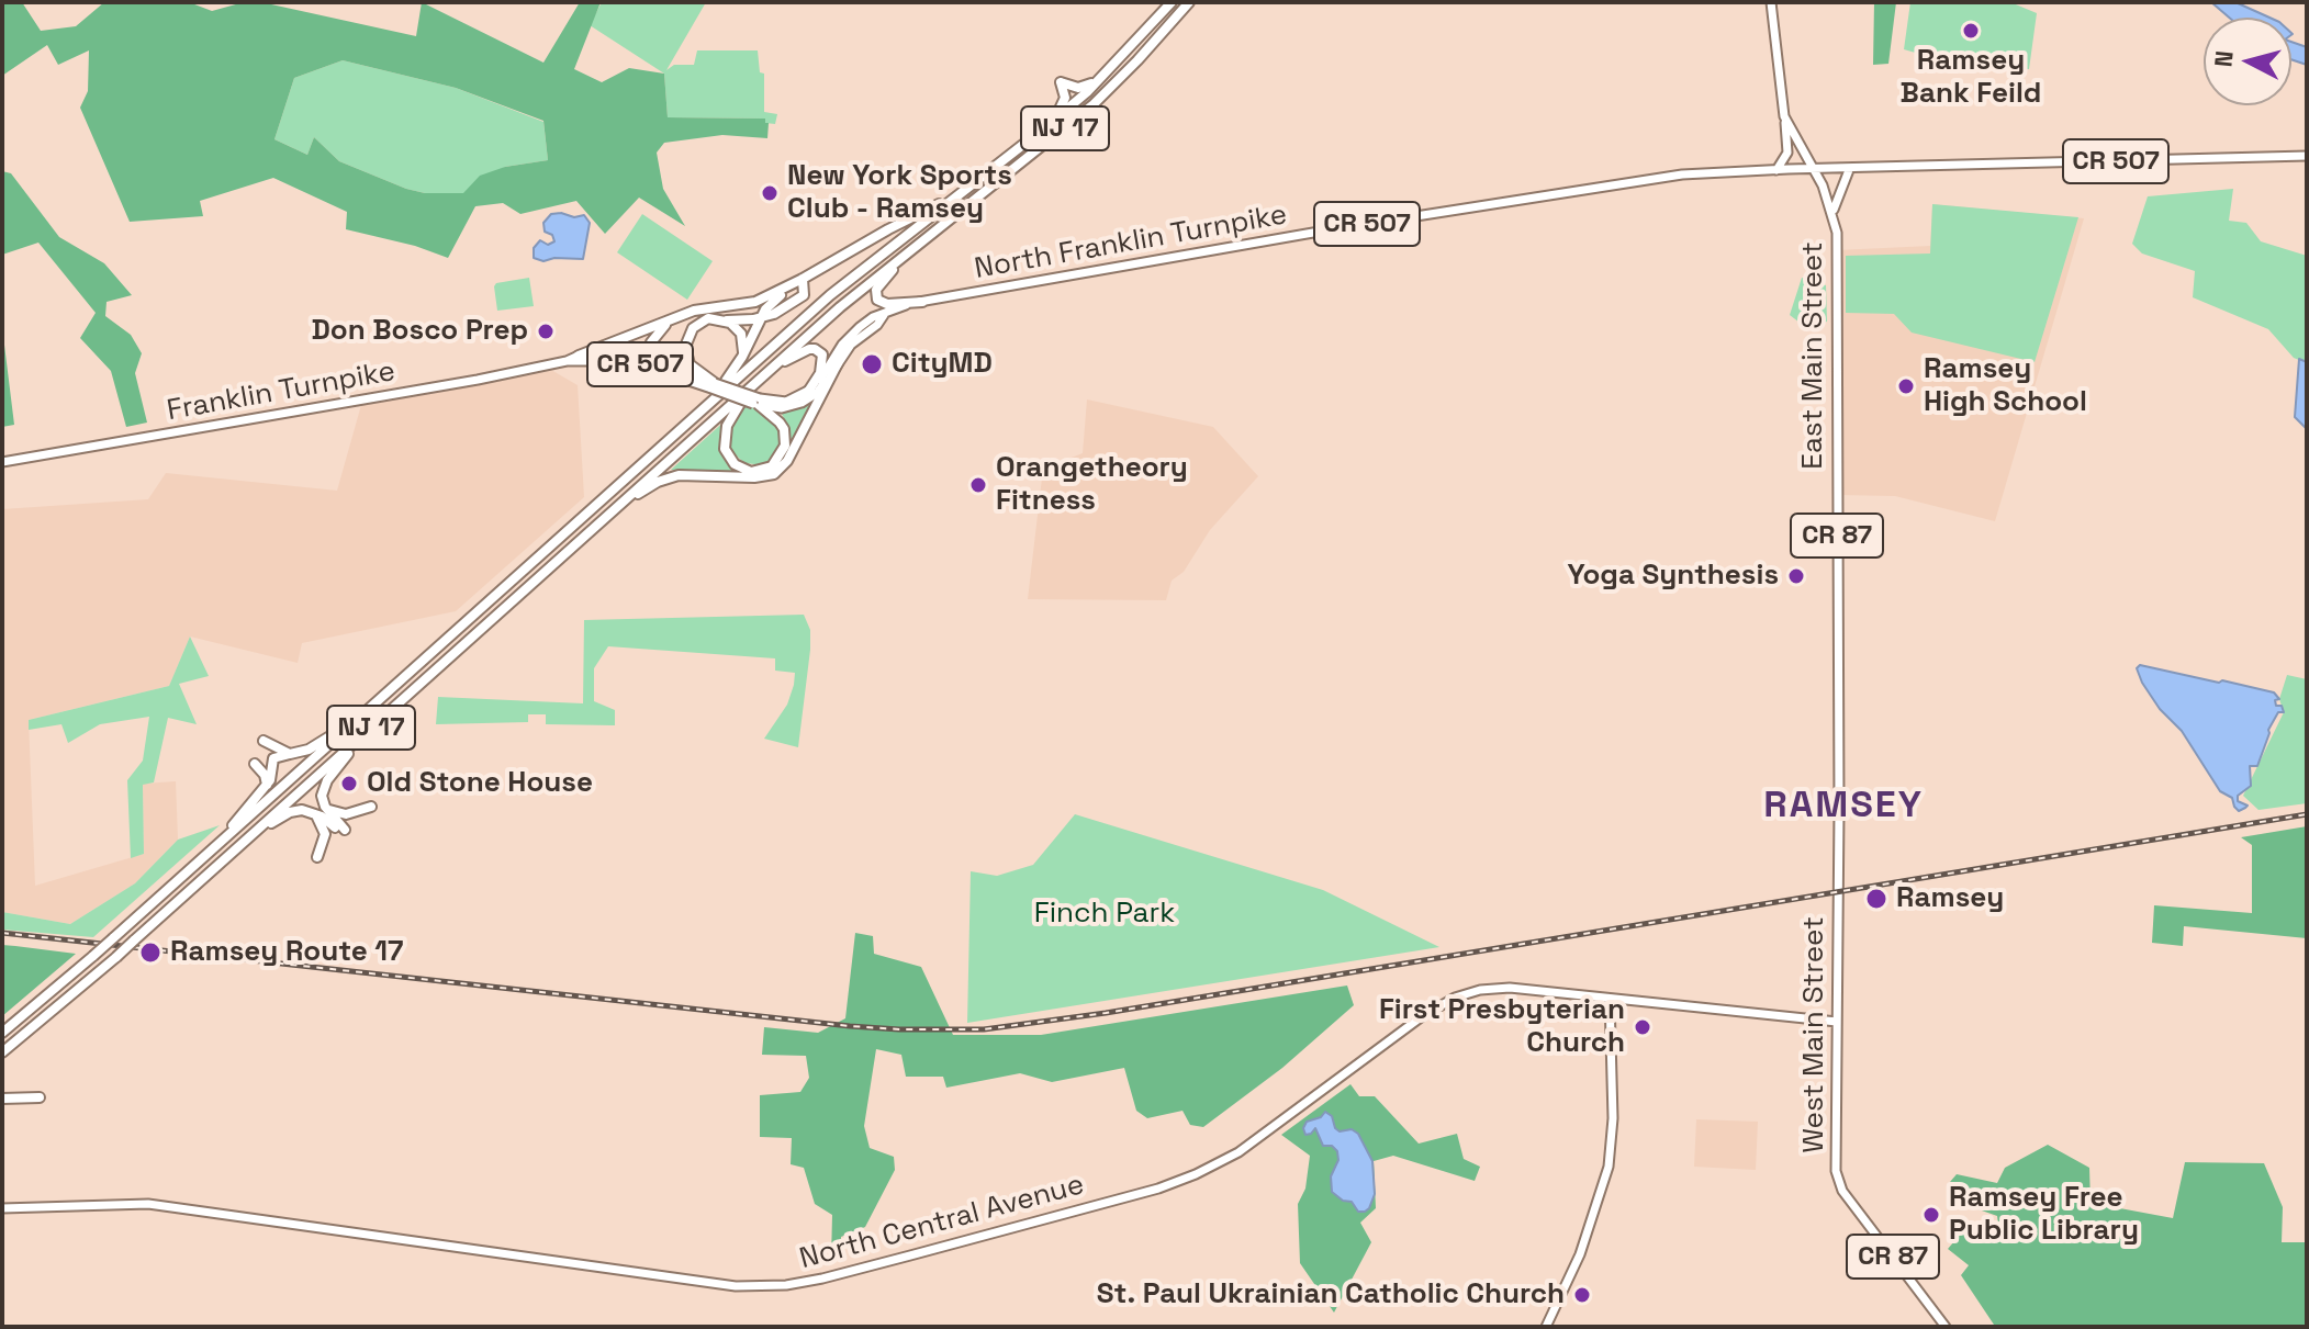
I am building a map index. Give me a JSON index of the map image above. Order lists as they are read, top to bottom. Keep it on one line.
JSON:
{"streets":{"highway":["NJ 17"],"main road":["CR 507","North Franklin Turnpike","East Main Street","Franklin Turnpike","CR 87","West Main Street","North Central Avenue"]},"crossings":[["CR 507","North Franklin Turnpike"],["North Franklin Turnpike","East Main Street"],["North Franklin Turnpike","Franklin Turnpike"],["East Main Street","West Main Street"],["West Main Street","North Central Avenue"]],"districts":["RAMSEY"],"parks":["Finch Park"],"places":["Ramsey Bank Feild","New York Sports Club - Ramsey","Don Bosco Prep","CityMD","Ramsey High School","Orangetheory Fitness","Yoga Synthesis","Old Stone House","Ramsey","Ramsey Route 17","First Presbyterian Church","Ramsey Free Public Library","St. Paul Ukrainian Catholic Church"],"north":"left"}
